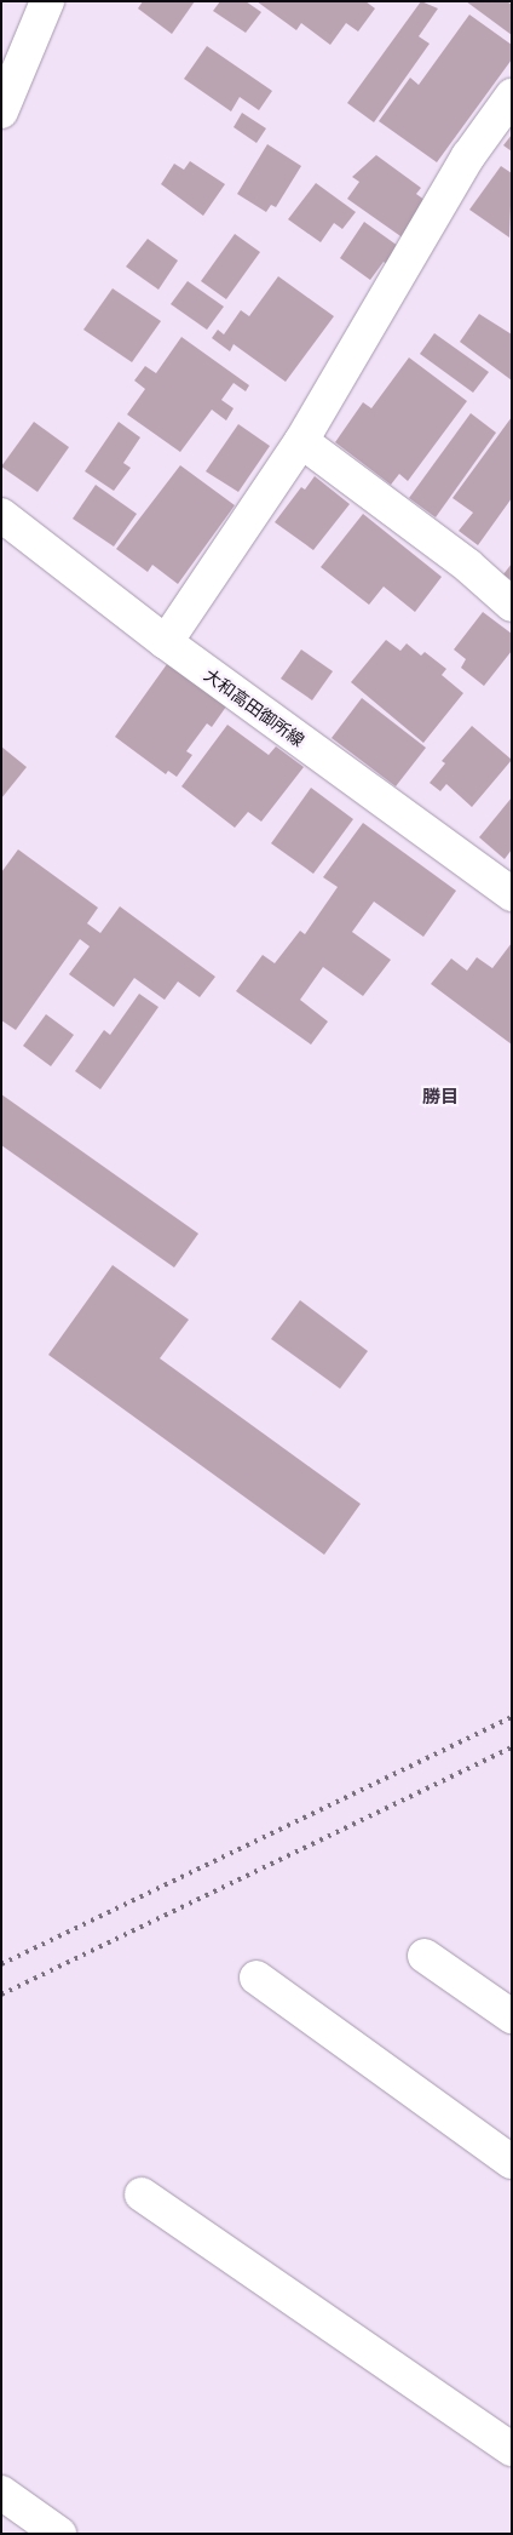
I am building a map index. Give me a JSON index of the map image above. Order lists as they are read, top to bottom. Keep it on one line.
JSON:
{"streets":{"street":["大和高田御所線"]},"districts":["勝目"]}
